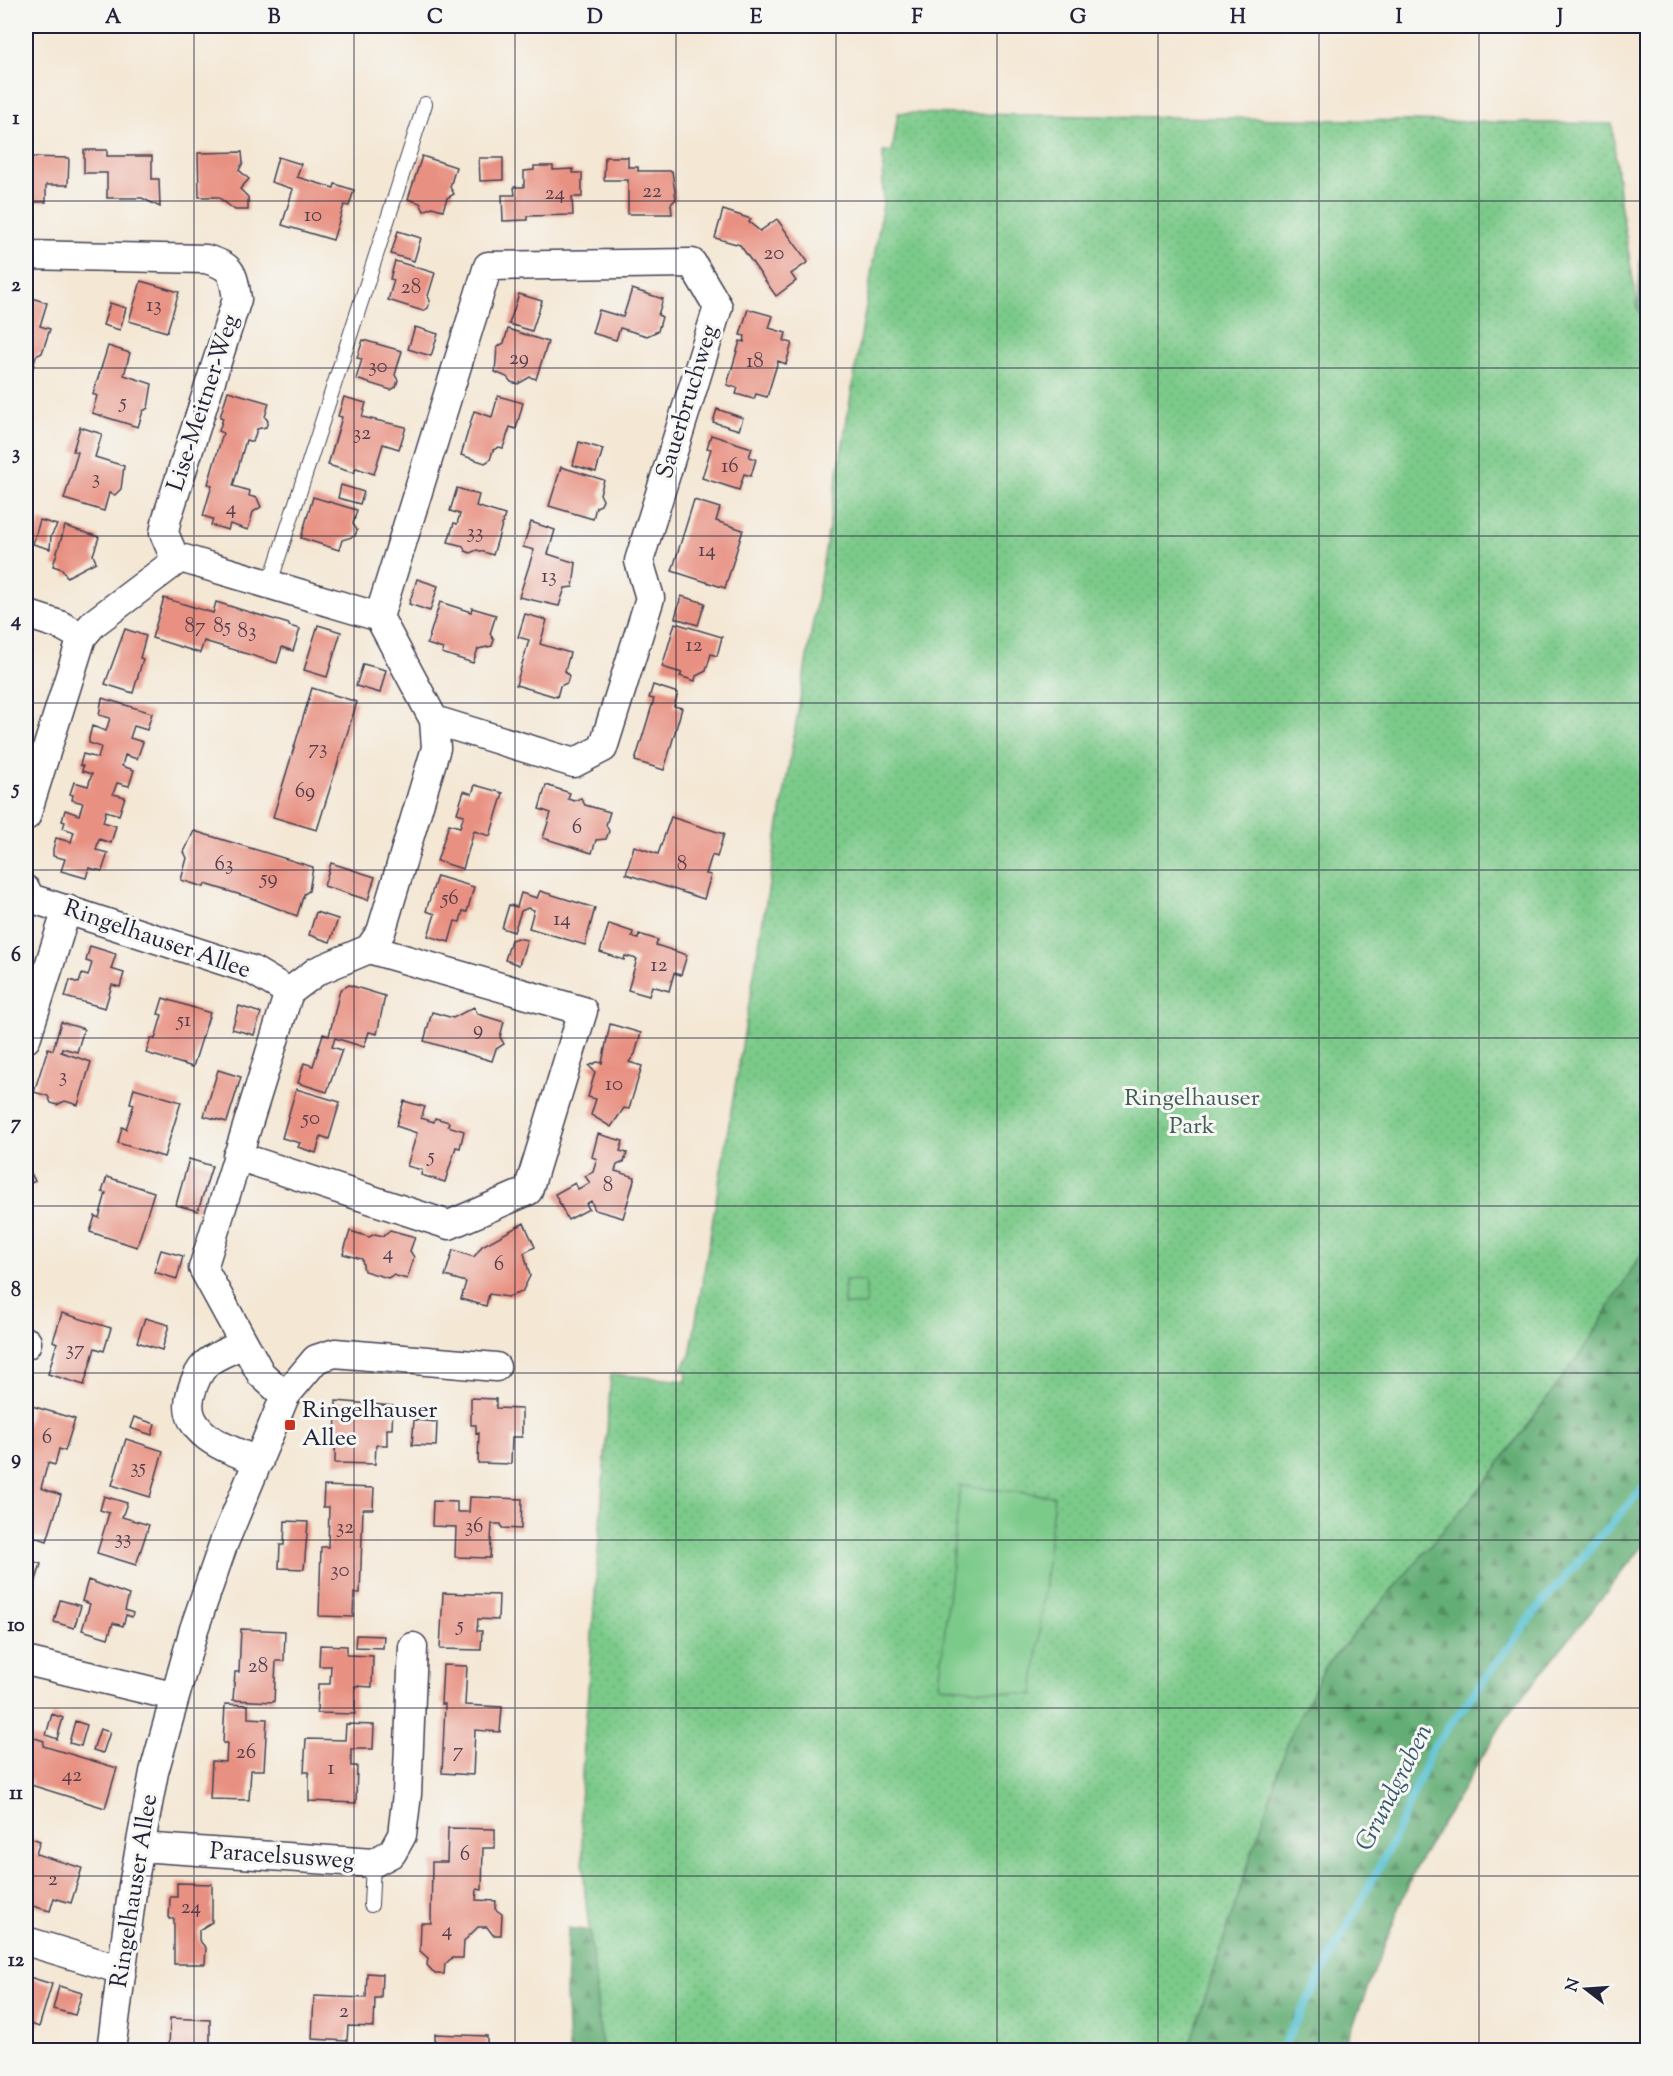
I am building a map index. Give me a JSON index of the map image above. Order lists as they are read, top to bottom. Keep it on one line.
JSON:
{"streets":{"street":["Sauerbruchweg","Lise-Meitner-Weg","Ringelhauser Allee","Paracelsusweg"]},"crossings":[["Ringelhauser Allee","Paracelsusweg"]],"water":["Grundgraben"],"parks":["Ringelhauser Park"],"places":{"transit":["Ringelhauser Allee"]},"house_numbers":["22","24","10","20","28","13","29","18","30","5","32","16","3","4","33","14","13","87","85","83","12","73","69","6","63","8","59","56","14","12","51","9","3","10","50","5","8","4","6","37","6","35","36","32","33","30","5","28","7","26","1","42","6","2","24","4","2"],"north":"left","grid":{"columns":["A","B","C","D","E","F","G","H","I","J"],"rows":["1","2","3","4","5","6","7","8","9","10","11","12"]}}
